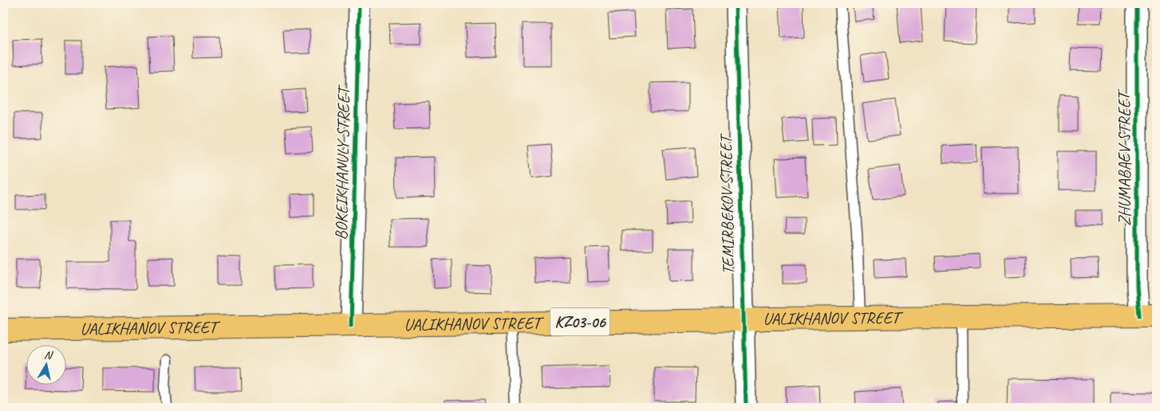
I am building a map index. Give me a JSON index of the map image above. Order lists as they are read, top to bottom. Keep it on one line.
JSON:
{"streets":{"main road":["UALIKHANOV STREET","KZ03-06"],"street":["ZHUMABAEV STREET","BOKEIKHANULY STREET","TEMIRBEKOV STREET"]},"crossings":[["ZHUMABAEV STREET","UALIKHANOV STREET"],["BOKEIKHANULY STREET","UALIKHANOV STREET"],["TEMIRBEKOV STREET","UALIKHANOV STREET"]],"north":"top"}
